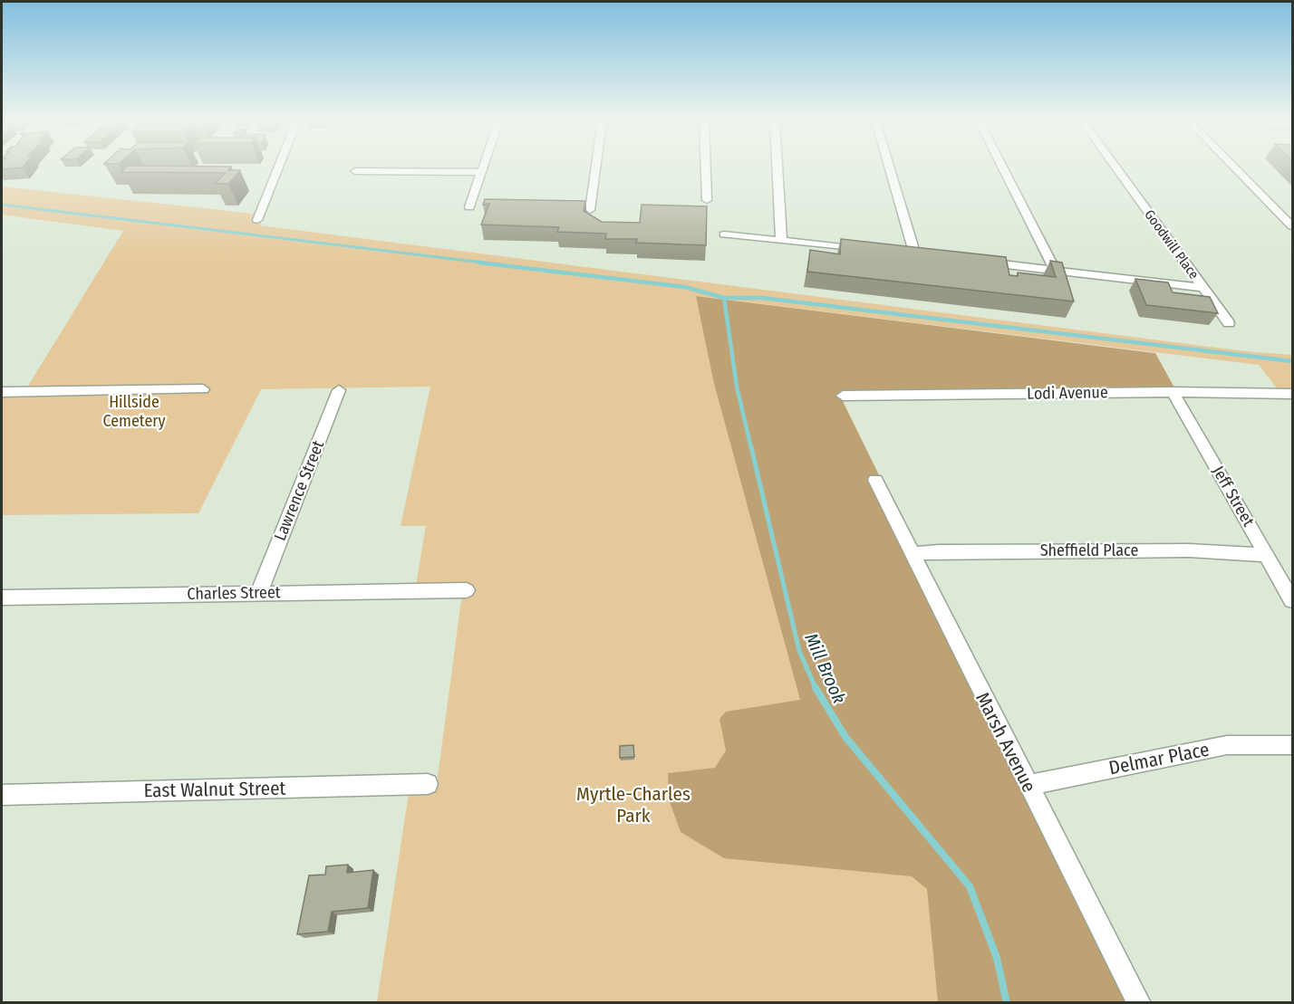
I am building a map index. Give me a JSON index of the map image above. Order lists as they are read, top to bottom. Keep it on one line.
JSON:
{"streets":{"street":["Goodwill Place","Lodi Avenue","Lawrence Street","Jeff Street","Sheffield Place","Charles Street","Marsh Avenue","Delmar Place","East Walnut Street"]},"crossings":[["Lodi Avenue","Jeff Street"],["Lawrence Street","Charles Street"],["Jeff Street","Sheffield Place"],["Sheffield Place","Marsh Avenue"],["Marsh Avenue","Delmar Place"]],"water":["Mill Brook"],"parks":["Hillside Cemetery","Myrtle-Charles Park"]}
